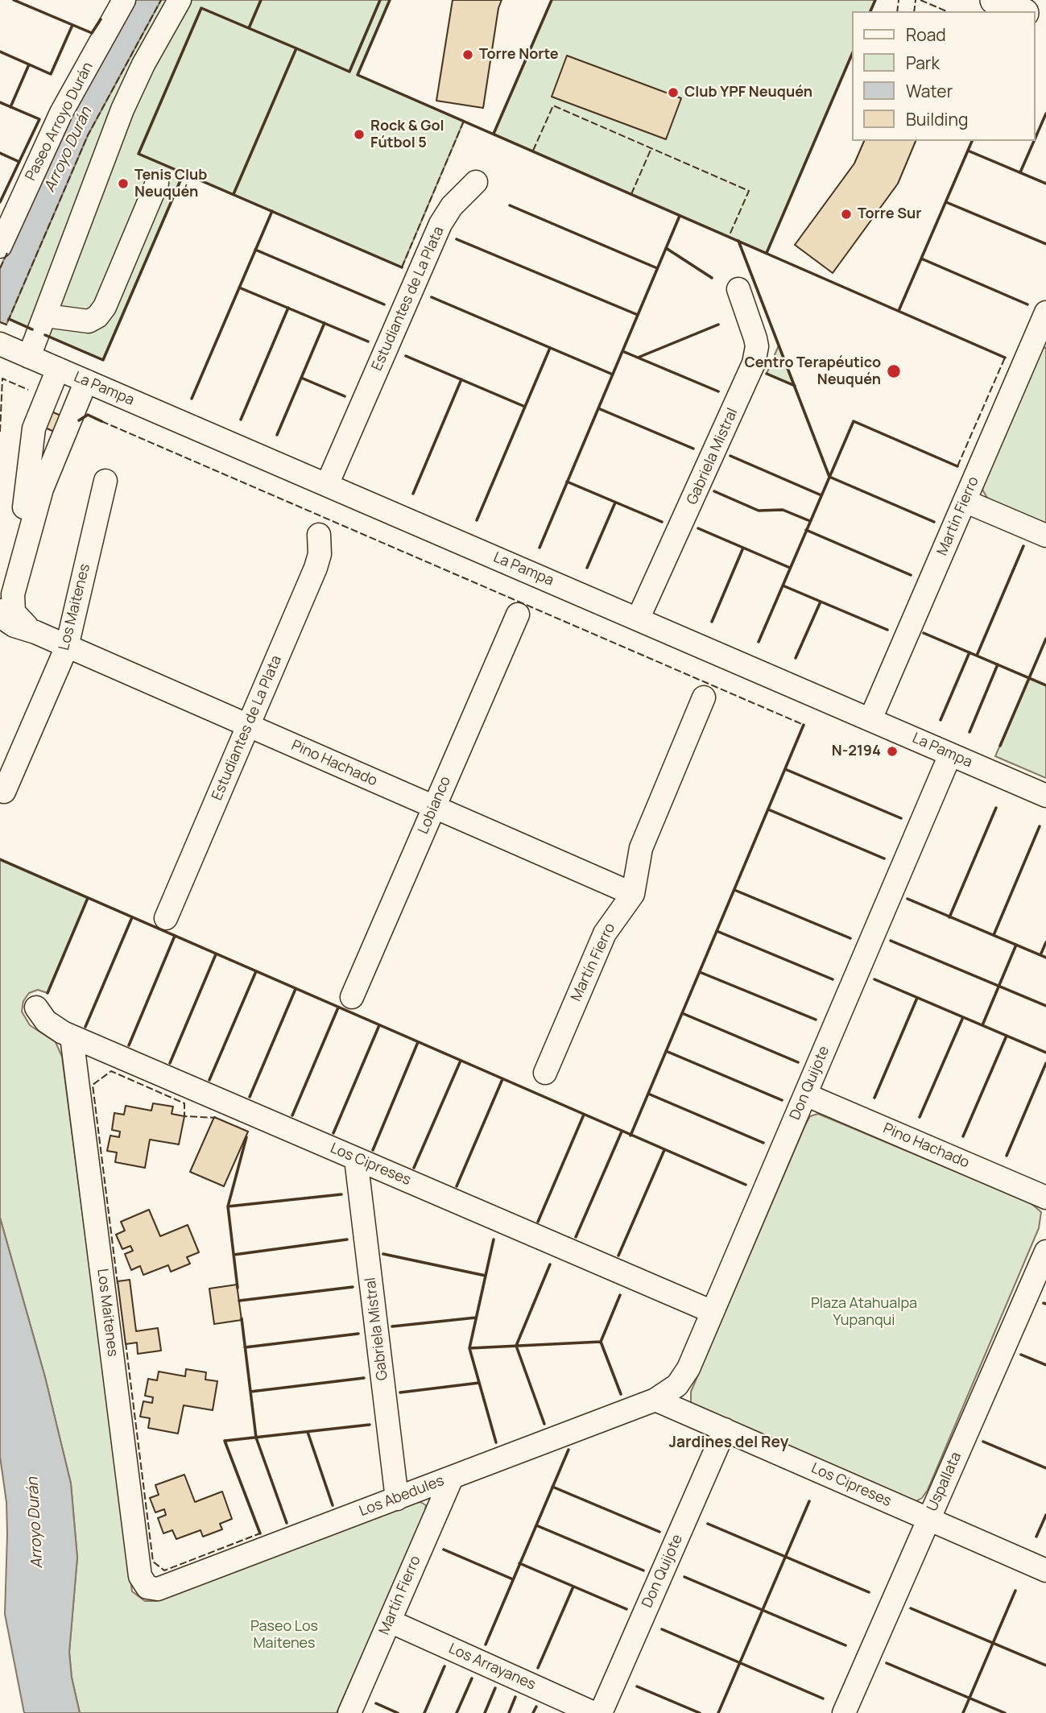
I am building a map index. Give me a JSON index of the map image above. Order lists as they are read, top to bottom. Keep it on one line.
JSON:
{"streets":{"street":["Paseo Arroyo Durán","Estudiantes de La Plata","La Pampa","Gabriela Mistral","Martín Fierro","Los Maitenes","Pino Hachado","Lobianco","Don Quijote","Los Cipreses","Uspallata","Los Abedules","Los Arrayanes"]},"crossings":[["Estudiantes de La Plata","La Pampa"],["Estudiantes de La Plata","Pino Hachado"],["La Pampa","Gabriela Mistral"],["La Pampa","Martín Fierro"],["La Pampa","Don Quijote"],["Gabriela Mistral","Los Cipreses"],["Gabriela Mistral","Los Abedules"],["Martín Fierro","Pino Hachado"],["Martín Fierro","Los Abedules"],["Martín Fierro","Los Arrayanes"],["Los Maitenes","Pino Hachado"],["Los Maitenes","Los Cipreses"],["Los Maitenes","Los Abedules"],["Pino Hachado","Lobianco"],["Pino Hachado","Don Quijote"],["Don Quijote","Los Cipreses"],["Don Quijote","Los Abedules"],["Los Cipreses","Uspallata"],["Los Cipreses","Los Abedules"]],"districts":["Jardines del Rey"],"water":["Arroyo Durán"],"parks":["Plaza Atahualpa Yupanqui","Paseo Los Maitenes"],"places":["Torre Norte","Club YPF Neuquén","Rock & Gol Fútbol 5","Tenis Club Neuquén","Torre Sur","Centro Terapéutico Neuquén","N-2194"],"legend":["Road","Park","Water","Building"]}
